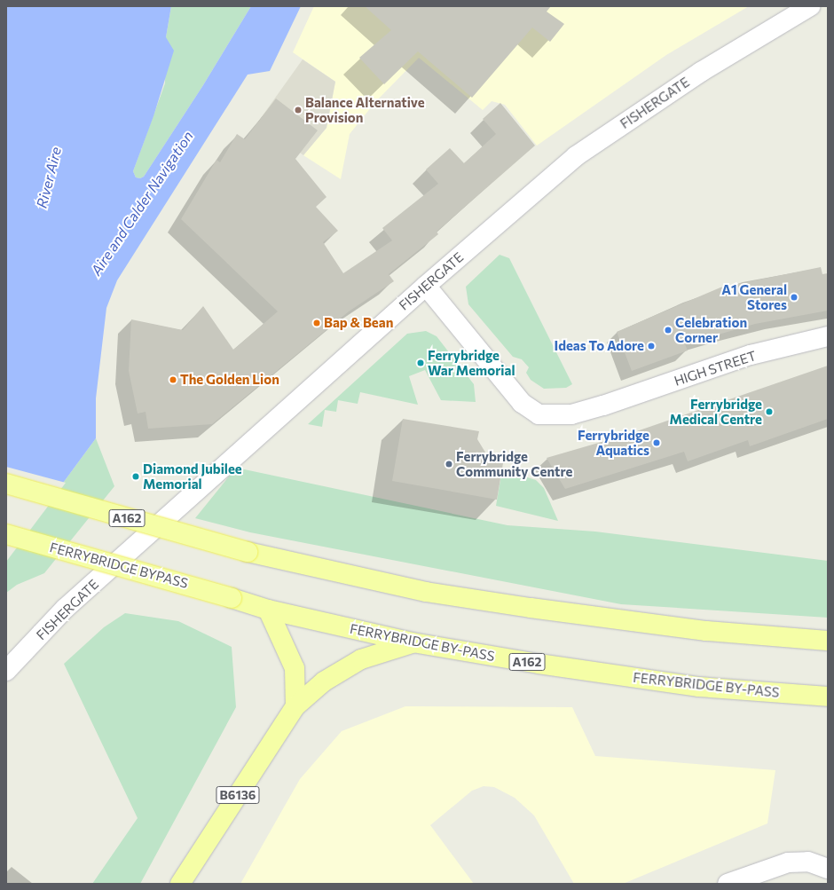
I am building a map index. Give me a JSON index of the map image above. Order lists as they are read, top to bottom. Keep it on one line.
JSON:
{"streets":{"main road":["FISHERGATE","HIGH STREET","A162","FERRYBRIDGE BYPASS","FERRYBRIDGE BY-PASS","B6136"]},"crossings":[["FISHERGATE","HIGH STREET"],["FERRYBRIDGE BYPASS","FERRYBRIDGE BY-PASS"]],"water":["River Aire","Aire and Calder Navigation"],"places":["Balance Alternative Provision","A1 General Stores","Bap & Bean","Celebration Corner","Ideas To Adore","Ferrybridge War Memorial","The Golden Lion","Ferrybridge Medical Centre","Ferrybridge Aquatics","Ferrybridge Community Centre","Diamond Jubilee Memorial"]}
